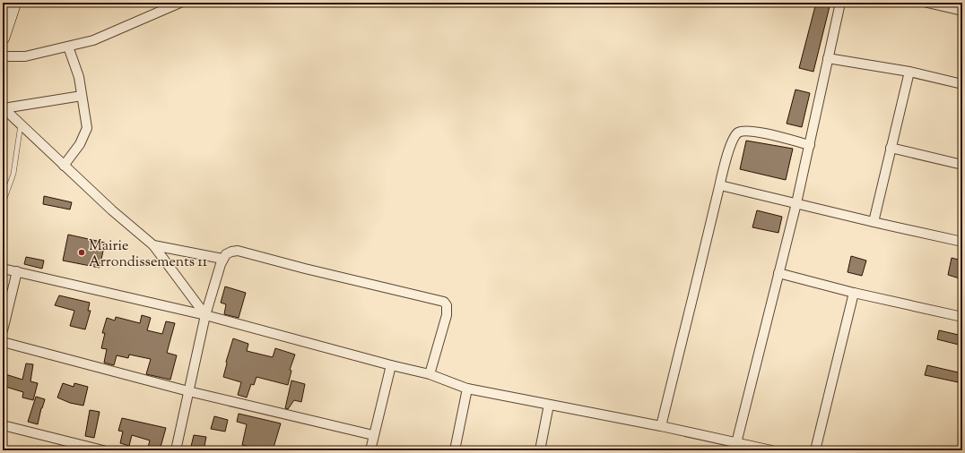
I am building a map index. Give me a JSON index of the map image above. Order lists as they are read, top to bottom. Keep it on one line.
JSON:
{"places":["Mairie Arrondissements 11"]}
